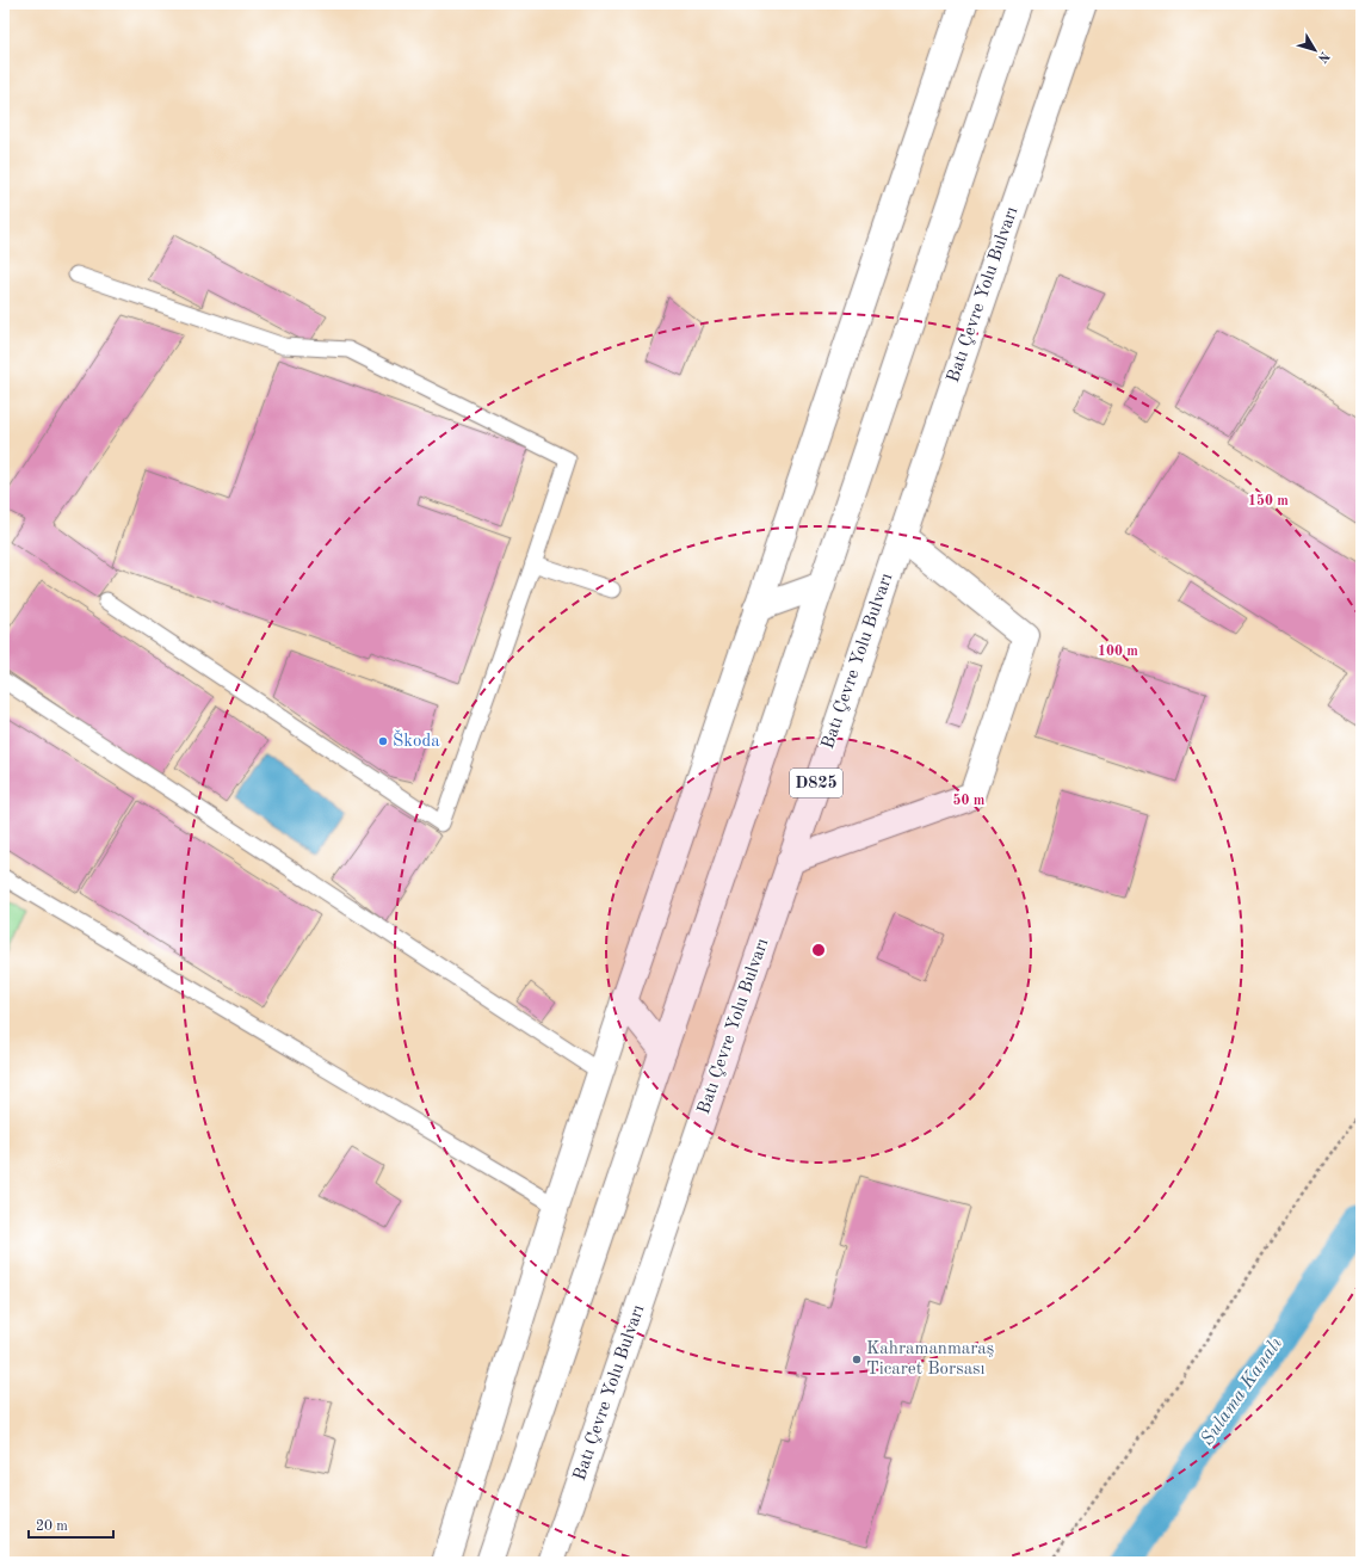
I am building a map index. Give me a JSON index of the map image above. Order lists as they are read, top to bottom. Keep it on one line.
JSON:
{"streets":{"main road":["Batı Çevre Yolu Bulvarı","D825"]},"water":["Sulama Kanalı"],"places":["Škoda","Kahramanmaraş Ticaret Borsası"],"scale_bar":"20 m","north":"bottom right","rings":["150 m","100 m","50 m"]}
